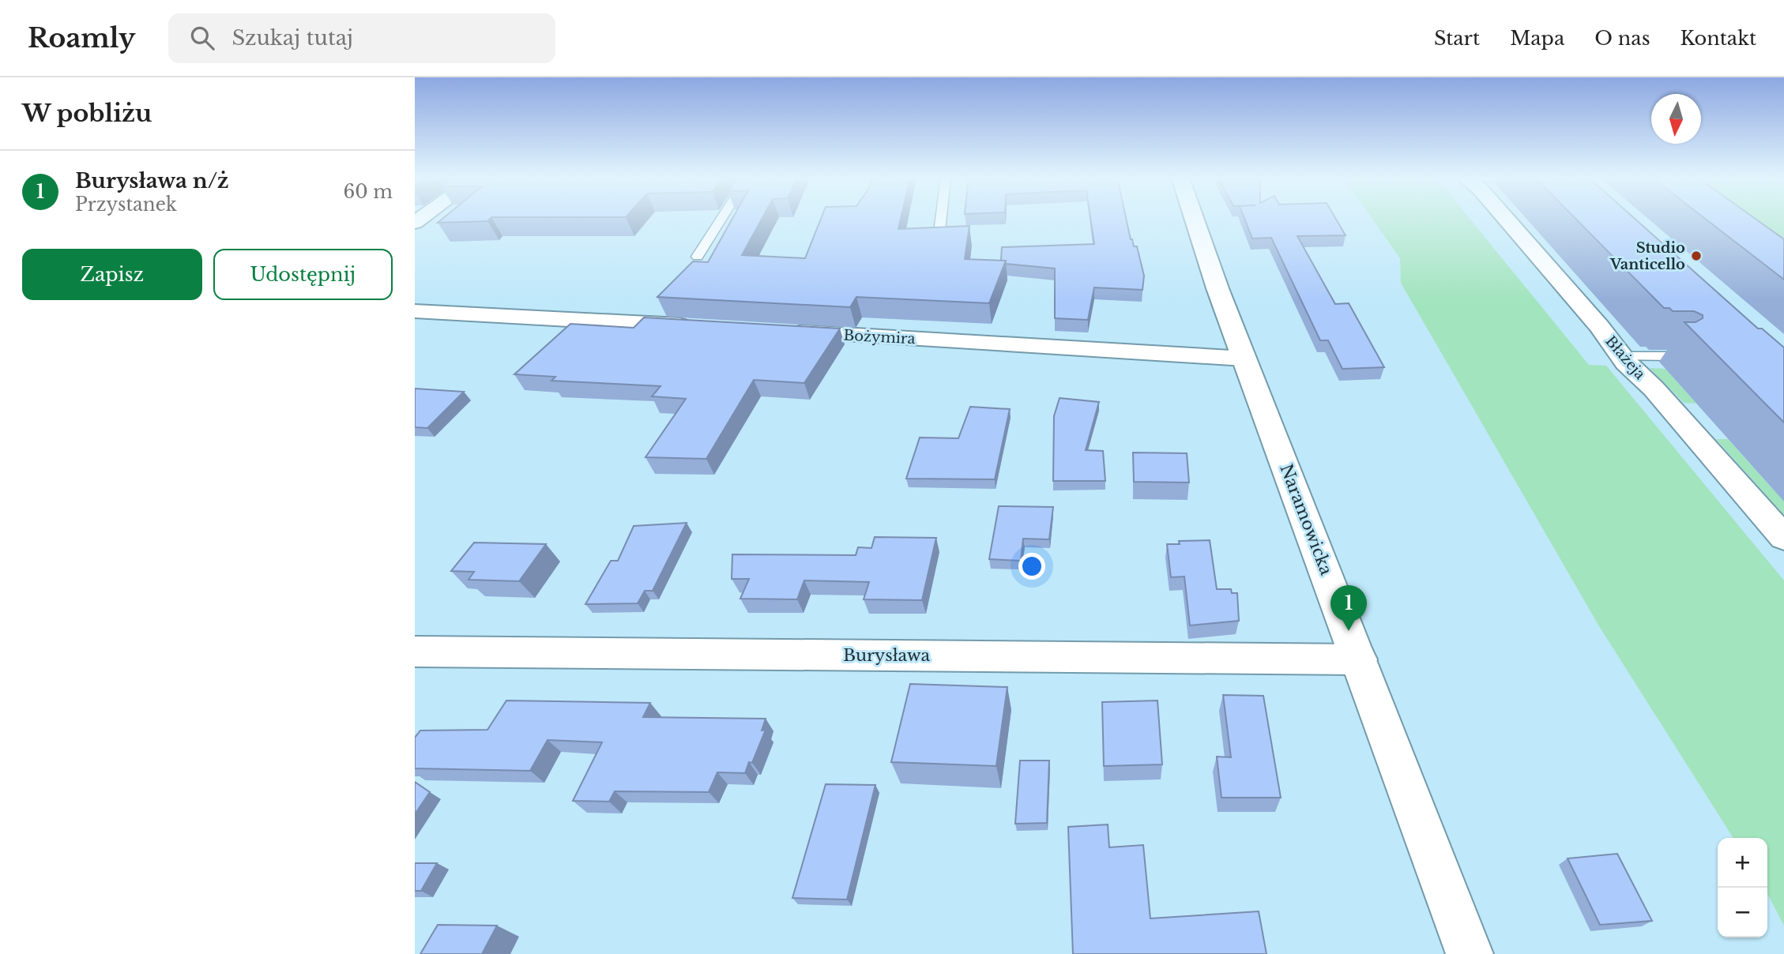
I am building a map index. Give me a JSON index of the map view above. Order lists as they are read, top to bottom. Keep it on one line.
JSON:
{"streets":{"street":["Bożymira","Błażeja","Naramowicka","Burysława"]},"crossings":[["Bożymira","Naramowicka"],["Naramowicka","Burysława"]],"places":["Studio Vanticello"],"north":"bottom","page":{"header":"Roamly","search":"Szukaj tutaj","nav":["Start","Mapa","O nas","Kontakt"],"heading":"W pobliżu","list":[{"mark":"1","name":"Burysława n/ż","note":"Przystanek","value":"60 m"}],"buttons":["Zapisz","Udostępnij"],"pins":"1","map_buttons":["+","−"]}}
